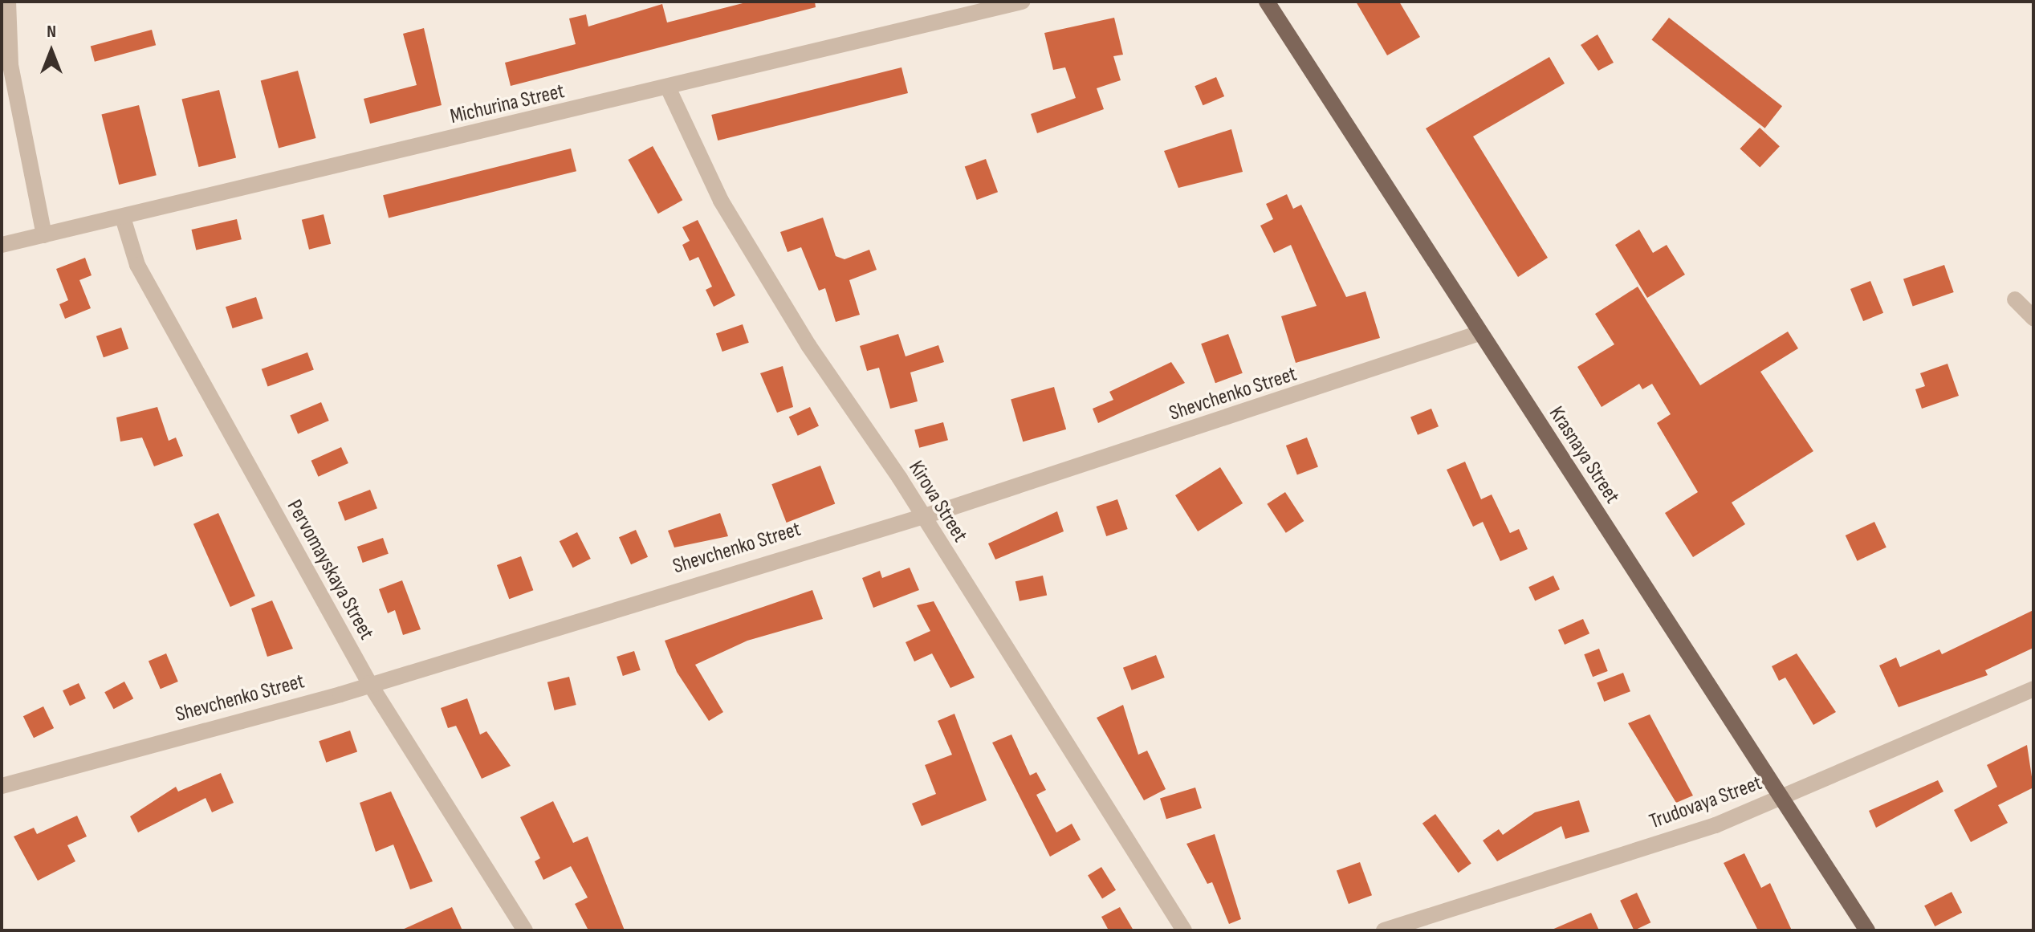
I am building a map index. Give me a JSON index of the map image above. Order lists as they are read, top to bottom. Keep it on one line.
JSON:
{"streets":{"main road":["Krasnaya Street"],"street":["Michurina Street","Shevchenko Street","Kirova Street","Pervomayskaya Street","Trudovaya Street"]},"crossings":[["Michurina Street","Kirova Street"],["Michurina Street","Pervomayskaya Street"],["Shevchenko Street","Krasnaya Street"],["Shevchenko Street","Kirova Street"],["Shevchenko Street","Pervomayskaya Street"],["Krasnaya Street","Trudovaya Street"]],"north":"top"}
